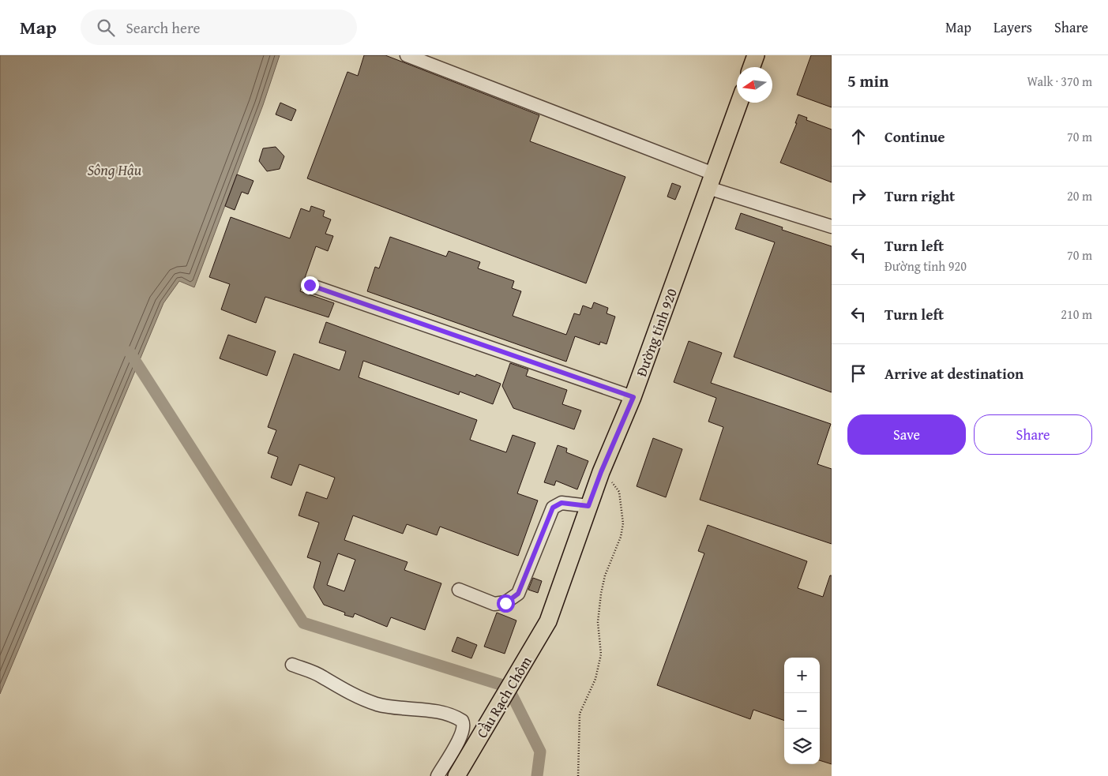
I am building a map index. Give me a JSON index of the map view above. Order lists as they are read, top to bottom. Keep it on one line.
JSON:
{"streets":{"main road":["Đường tỉnh 920","Cầu Rạch Chôm"]},"crossings":[["Đường tỉnh 920","Cầu Rạch Chôm"]],"water":["Sông Hậu"],"north":"left","page":{"header":"Map","search":"Search here","nav":["Map","Layers","Share"],"heading":["5 min","Walk · 370 m"],"list":[["Continue","70 m"],["Turn right","20 m"],["Turn left","Đường tỉnh 920","70 m"],["Turn left","210 m"],"Arrive at destination"],"buttons":["Save","Share"],"map_buttons":["+","−"]}}
